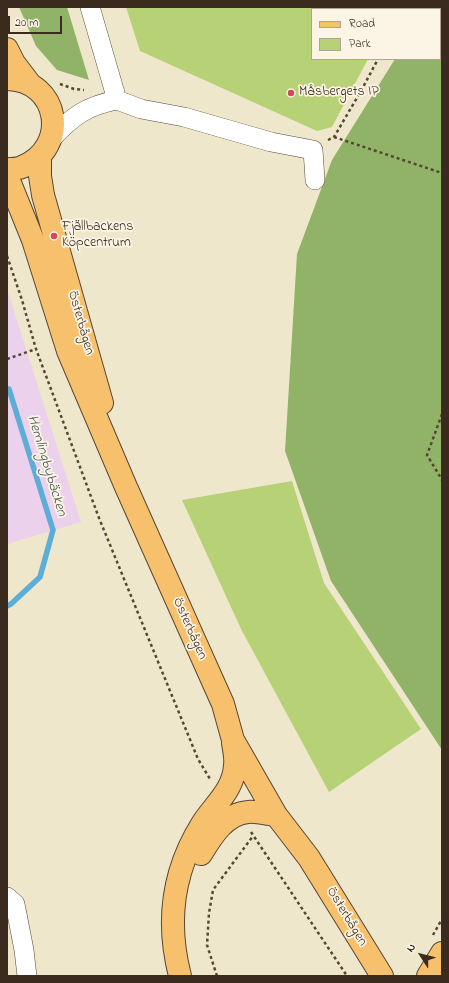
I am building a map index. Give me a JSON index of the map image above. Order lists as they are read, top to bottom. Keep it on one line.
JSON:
{"streets":{"main road":["Österbågen"]},"water":["Hemlingbybäcken"],"places":["Måsbergets IP","Fjällbackens Köpcentrum"],"legend":["Road","Park"],"scale_bar":"20 m","north":"top left"}
